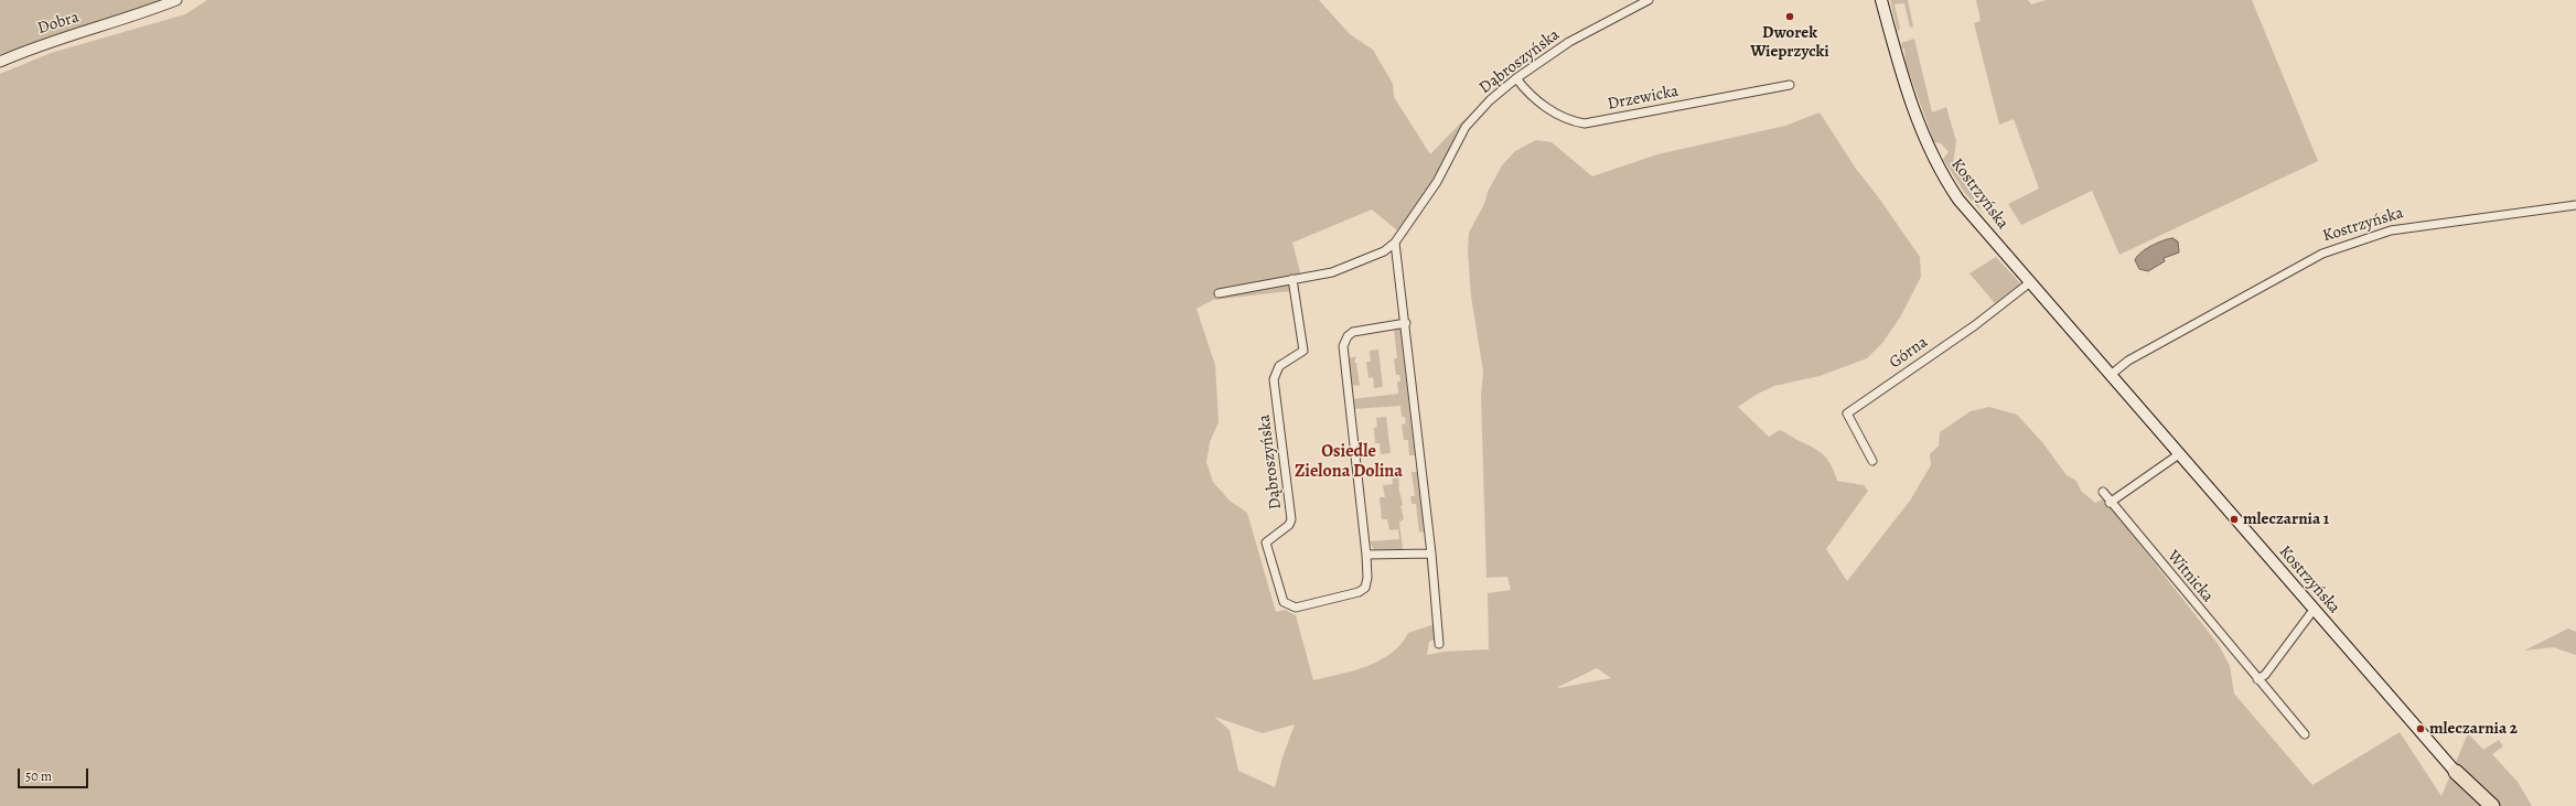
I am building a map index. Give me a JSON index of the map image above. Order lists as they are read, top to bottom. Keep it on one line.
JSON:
{"streets":{"main road":["Kostrzyńska"],"street":["Dobra","Dąbroszyńska","Drzewicka","Górna","Witnicka"]},"crossings":[["Dąbroszyńska","Drzewicka"],["Kostrzyńska","Górna"]],"districts":["Osiedle Zielona Dolina"],"places":["Dworek Wieprzycki","mleczarnia 1","mleczarnia 2"],"scale_bar":"50 m"}
